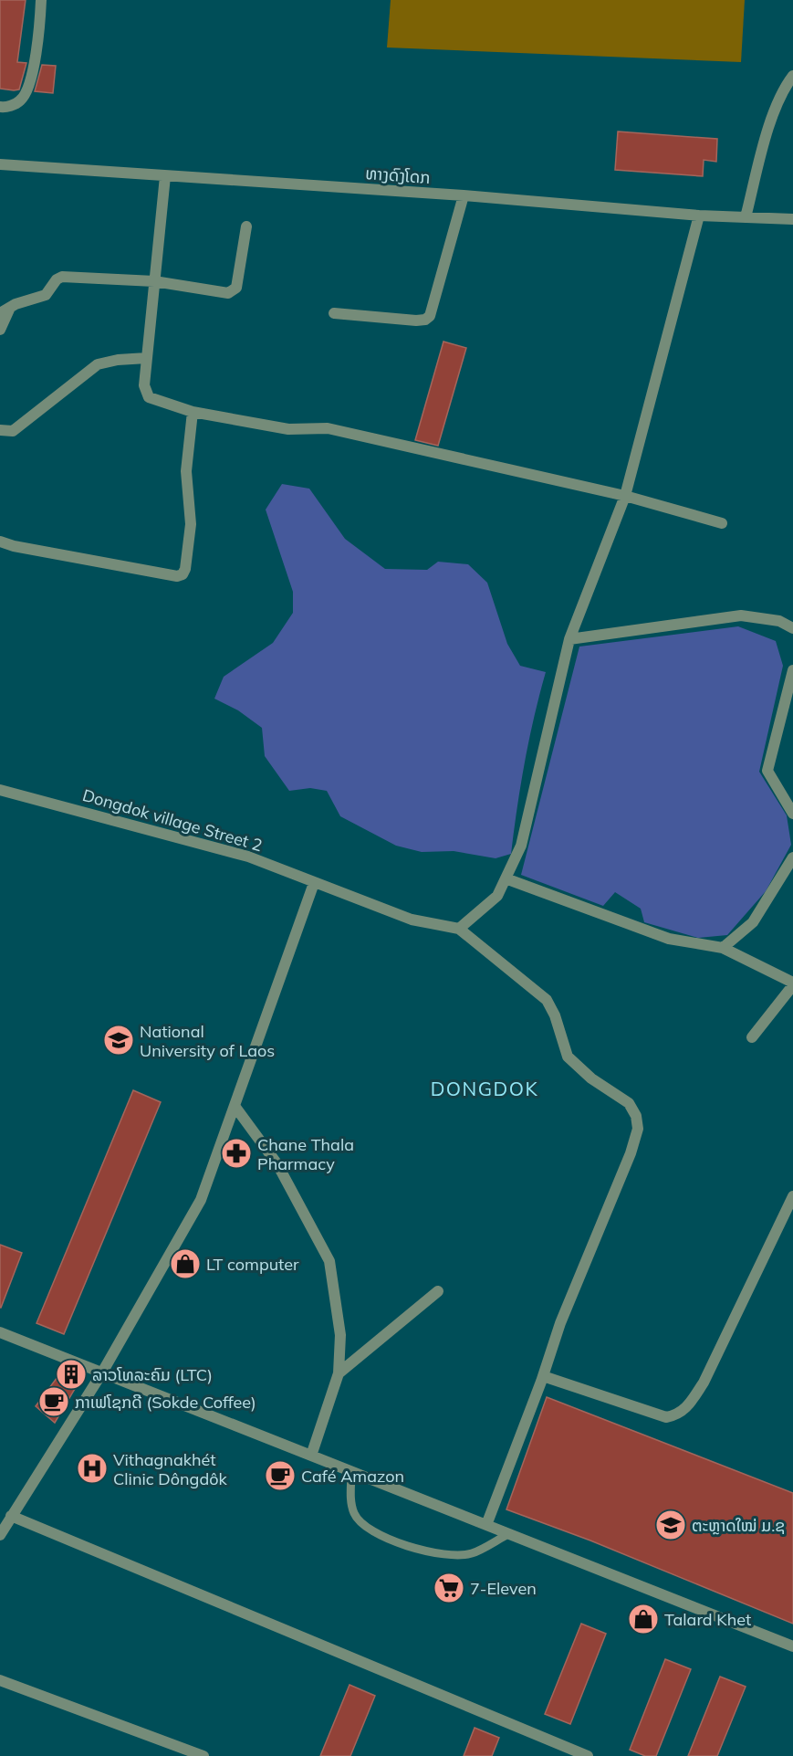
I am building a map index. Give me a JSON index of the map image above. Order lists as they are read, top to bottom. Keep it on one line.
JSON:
{"streets":{"street":["ທາງດົງໂດກ","Dongdok village Street 2"]},"districts":["DONGDOK"],"places":{"school or university":["National University of Laos","ຕະຫຼາດໃໝ່ ມ.ຊ"],"pharmacy":["Chane Thala Pharmacy"],"shop":["LT computer","Talard Khet"],"building":["ລາວໂທລະຄົມ (LTC)"],"cafe":["ກາເຟໂຊກດີ (Sokde Coffee)","Café Amazon"],"hospital":["Vithagnakhét Clinic Dôngdôk"],"supermarket":["7-Eleven"]}}
